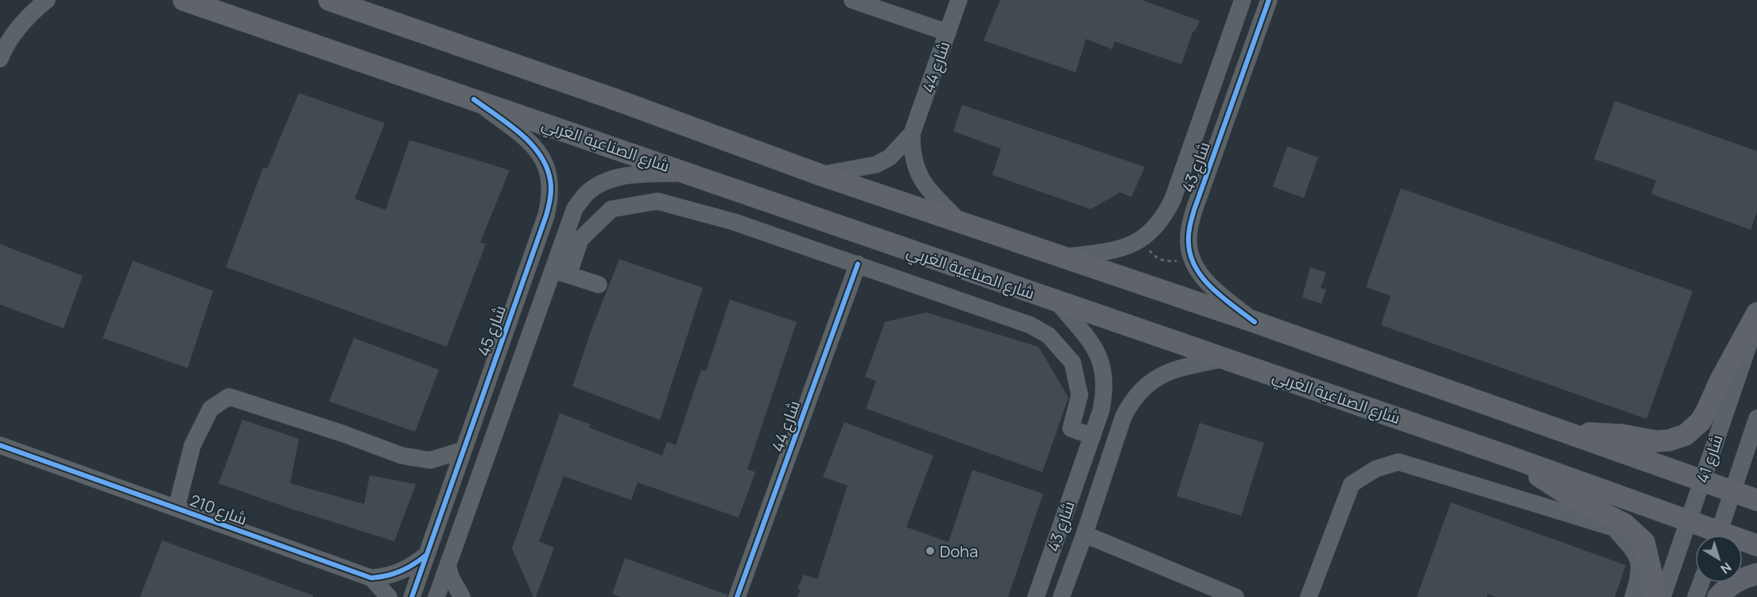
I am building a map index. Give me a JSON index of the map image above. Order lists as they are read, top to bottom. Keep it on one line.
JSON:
{"streets":{"main road":["شارع الصناعية الغربي"],"street":["شارع 44","شارع 43","شارع 45","شارع 41","شارع 210"]},"crossings":[["شارع الصناعية الغربي","شارع 43"],["شارع الصناعية الغربي","شارع 45"],["شارع الصناعية الغربي","شارع 41"],["شارع 45","شارع 210"]],"places":["Doha"],"north":"bottom right"}
